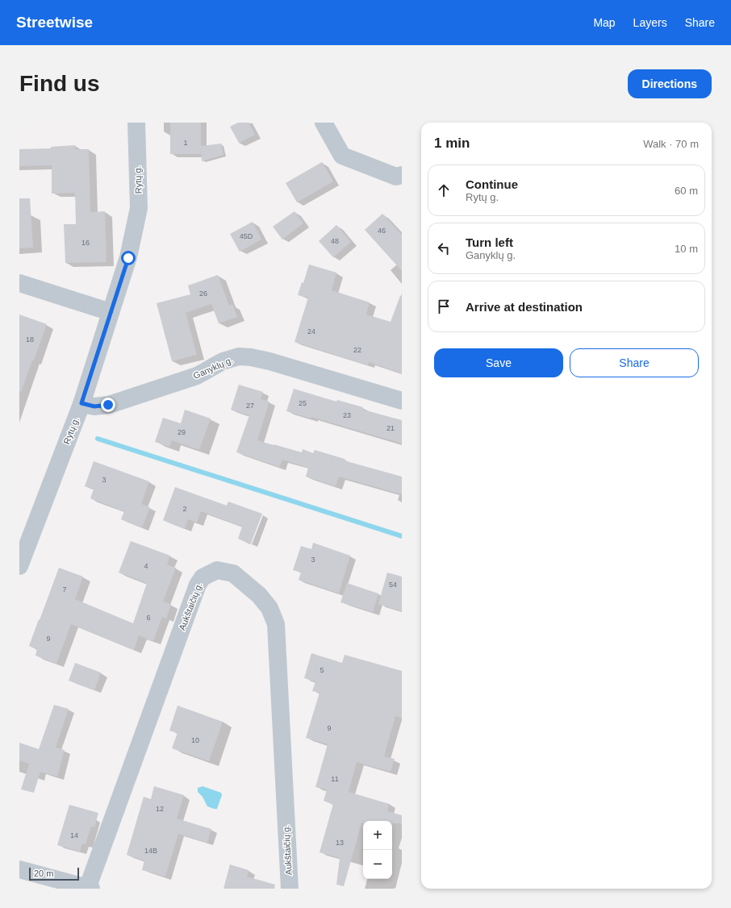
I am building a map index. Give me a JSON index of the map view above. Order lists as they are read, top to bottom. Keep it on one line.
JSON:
{"streets":{"street":["Rytų g.","Ganyklų g.","Aukštaičių g."]},"crossings":[["Rytų g.","Ganyklų g."]],"house_numbers":["1","46","45D","48","16","26","24","18","22","25","27","23","21","29","3","2","3","4","54","7","6","9","5","9","10","11","12","14","13","14B"],"scale_bar":"20 m","page":{"header":"Streetwise","nav":["Map","Layers","Share"],"buttons":["Directions",["Save","Share"]],"title":"Find us","heading":["1 min","Walk · 70 m"],"list":[["Continue","Rytų g.","60 m"],["Turn left","Ganyklų g.","10 m"],"Arrive at destination"],"map_buttons":["+","−"],"scale":"20 m"}}
